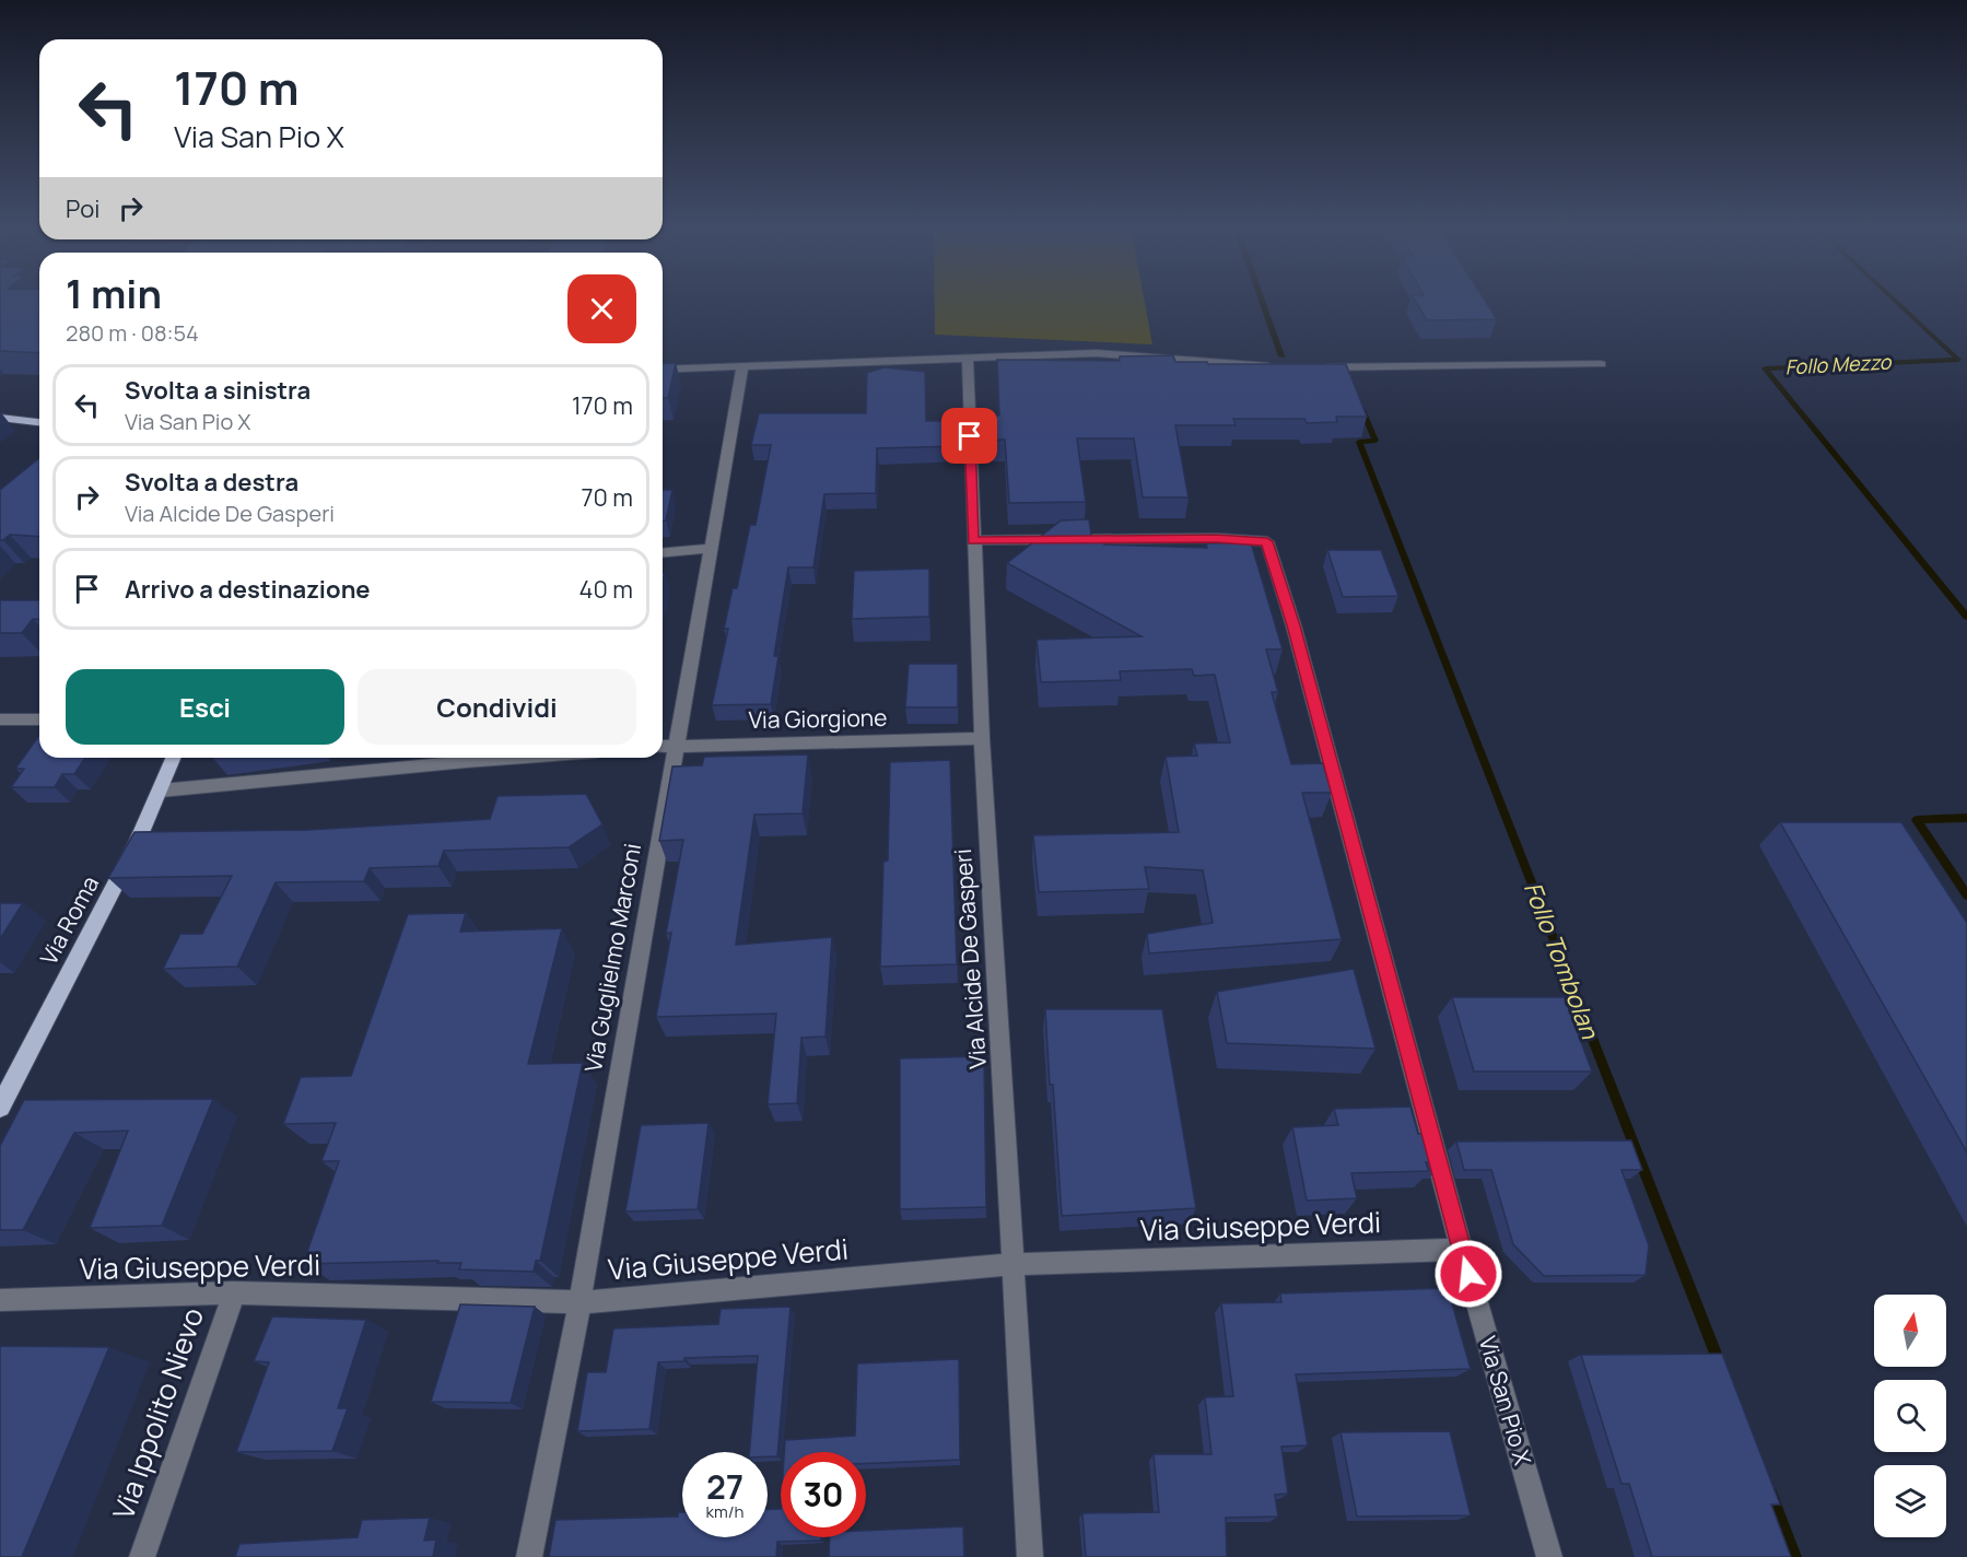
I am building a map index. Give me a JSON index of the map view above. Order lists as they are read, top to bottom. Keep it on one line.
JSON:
{"streets":{"main road":["Via Roma"],"street":["Via Giorgione","Via Guglielmo Marconi","Via Alcide De Gasperi","Via Giuseppe Verdi","Via San Pio X","Via Ippolito Nievo"]},"crossings":[["Via Giorgione","Via Guglielmo Marconi"],["Via Giorgione","Via Alcide De Gasperi"],["Via Guglielmo Marconi","Via Giuseppe Verdi"],["Via Alcide De Gasperi","Via Giuseppe Verdi"],["Via Alcide De Gasperi","Via San Pio X"],["Via Giuseppe Verdi","Via San Pio X"],["Via Giuseppe Verdi","Via Ippolito Nievo"]],"water":["Follo Mezzo","Follo Tombolan"],"north":"top","page":{"turn":["170 m","Via San Pio X"],"then":"Poi","heading":["1 min","280 m · 08:54"],"list":[{"name":"Svolta a sinistra","note":"Via San Pio X","value":"170 m"},{"name":"Svolta a destra","note":"Via Alcide De Gasperi","value":"70 m"},{"name":"Arrivo a destinazione","value":"40 m"}],"buttons":["Esci","Condividi"],"speed":"27 km/h","limit":"30"}}
